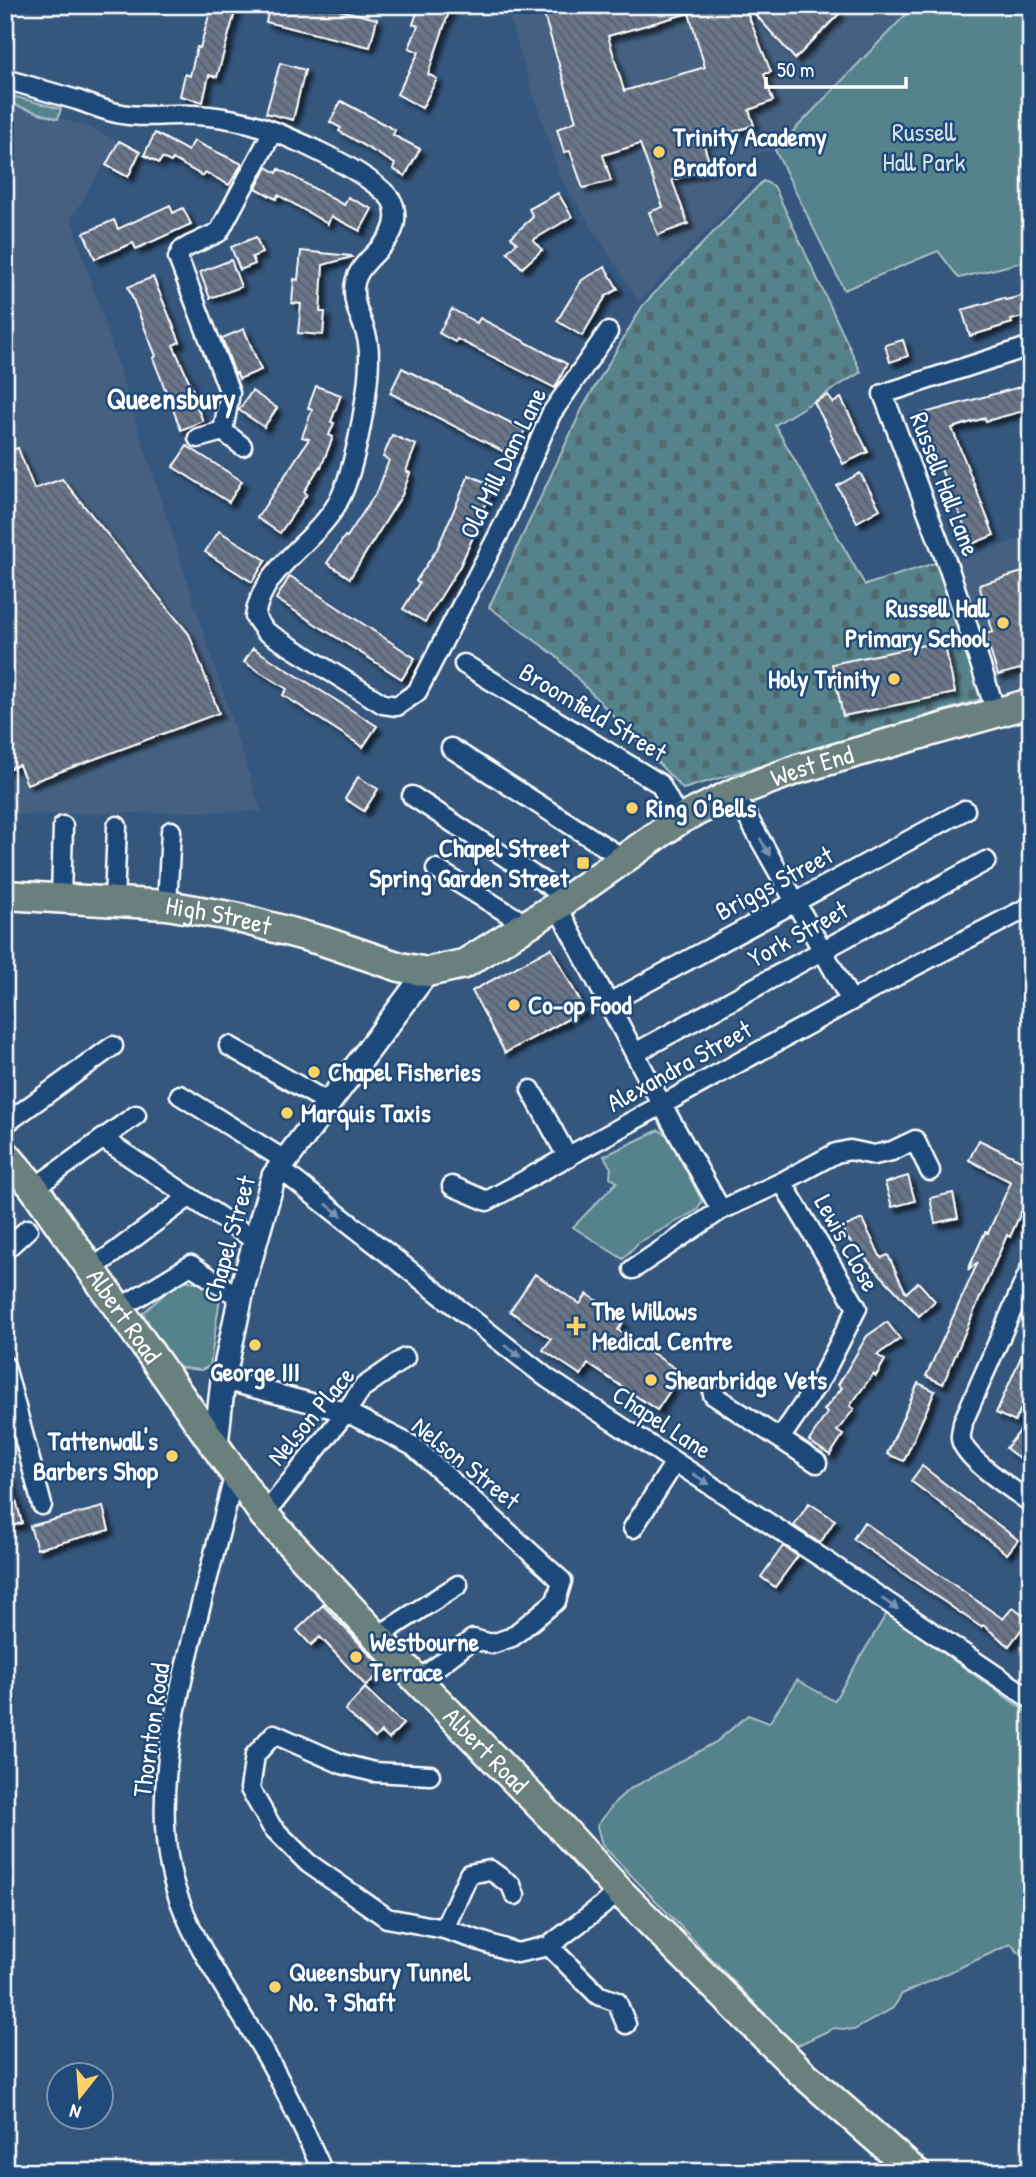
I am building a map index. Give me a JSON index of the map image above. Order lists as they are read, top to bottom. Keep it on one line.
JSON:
{"streets":{"main road":["West End","High Street","Albert Road"],"street":["Old Mill Dam Lane","Russell Hall Lane","Broomfield Street","Briggs Street","York Street","Alexandra Street","Chapel Street","Lewis Close","Nelson Place","Chapel Lane","Nelson Street","Thornton Road"]},"crossings":[["Russell Hall Lane","West End"],["Broomfield Street","West End"],["West End","High Street"],["West End","Chapel Street"],["High Street","Chapel Street"],["Chapel Street","Albert Road"],["Chapel Street","Chapel Lane"],["Chapel Street","Nelson Street"],["Albert Road","Nelson Place"],["Albert Road","Nelson Street"],["Albert Road","Thornton Road"],["Nelson Place","Nelson Street"]],"one_way":["Chapel Lane"],"districts":["Queensbury"],"parks":["Russell Hall Park"],"places":{"other":["Trinity Academy Bradford","Russell Hall Primary School","Holy Trinity","Ring O'Bells","Co-op Food","Chapel Fisheries","Marquis Taxis","George III","Shearbridge Vets","Tattenwall's Barbers Shop","Westbourne Terrace","Queensbury Tunnel No. 7 Shaft"],"transit":["Chapel Street Spring Garden Street"],"health":["The Willows Medical Centre"]},"scale_bar":"50 m","north":"bottom"}
